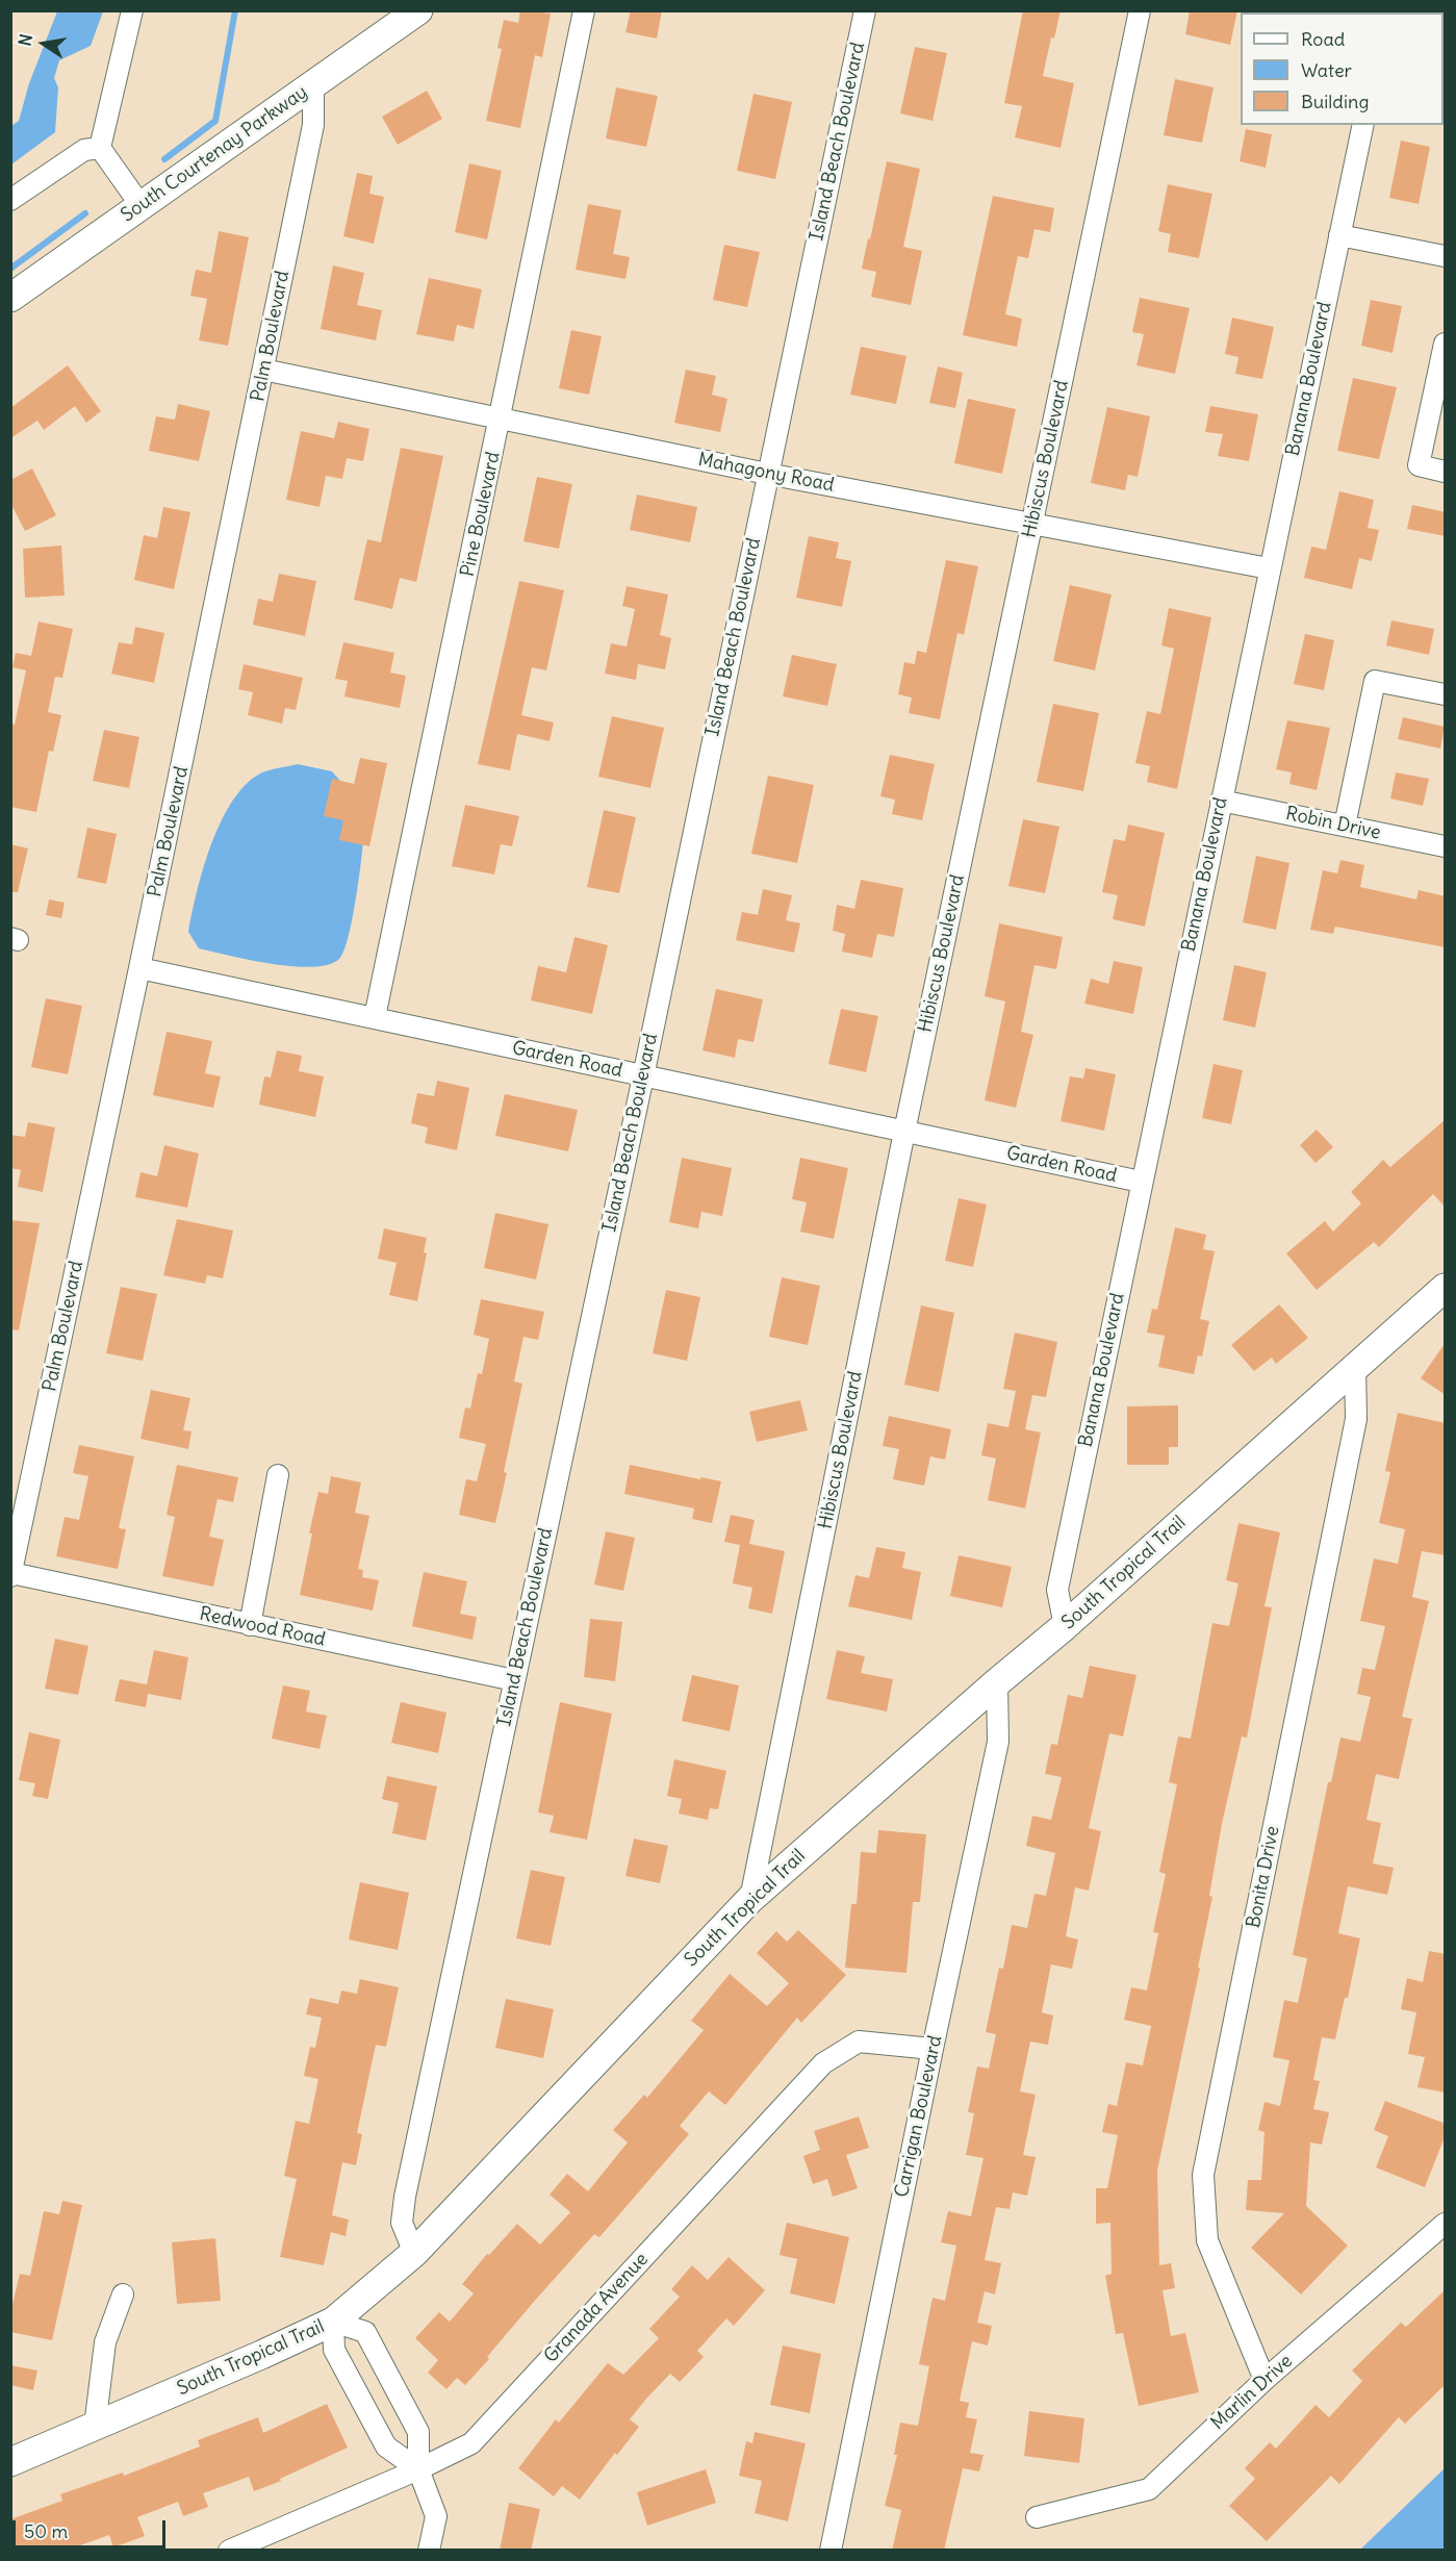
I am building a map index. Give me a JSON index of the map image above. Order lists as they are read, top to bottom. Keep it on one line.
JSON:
{"streets":{"street":["Island Beach Boulevard","South Courtenay Parkway","Palm Boulevard","Banana Boulevard","Hibiscus Boulevard","Mahagony Road","Pine Boulevard","Robin Drive","Garden Road","South Tropical Trail","Redwood Road","Bonita Drive","Carrigan Boulevard","Granada Avenue","Marlin Drive"]},"crossings":[["Island Beach Boulevard","Mahagony Road"],["Island Beach Boulevard","Garden Road"],["Island Beach Boulevard","South Tropical Trail"],["Island Beach Boulevard","Redwood Road"],["South Courtenay Parkway","Palm Boulevard"],["Palm Boulevard","Mahagony Road"],["Palm Boulevard","Garden Road"],["Palm Boulevard","Redwood Road"],["Banana Boulevard","Mahagony Road"],["Banana Boulevard","Robin Drive"],["Banana Boulevard","Garden Road"],["Banana Boulevard","South Tropical Trail"],["Hibiscus Boulevard","Mahagony Road"],["Hibiscus Boulevard","Garden Road"],["Hibiscus Boulevard","South Tropical Trail"],["Mahagony Road","Pine Boulevard"],["Pine Boulevard","Garden Road"],["South Tropical Trail","Bonita Drive"],["South Tropical Trail","Carrigan Boulevard"],["Bonita Drive","Marlin Drive"],["Carrigan Boulevard","Granada Avenue"]],"legend":["Road","Water","Building"],"scale_bar":"50 m","north":"left"}
